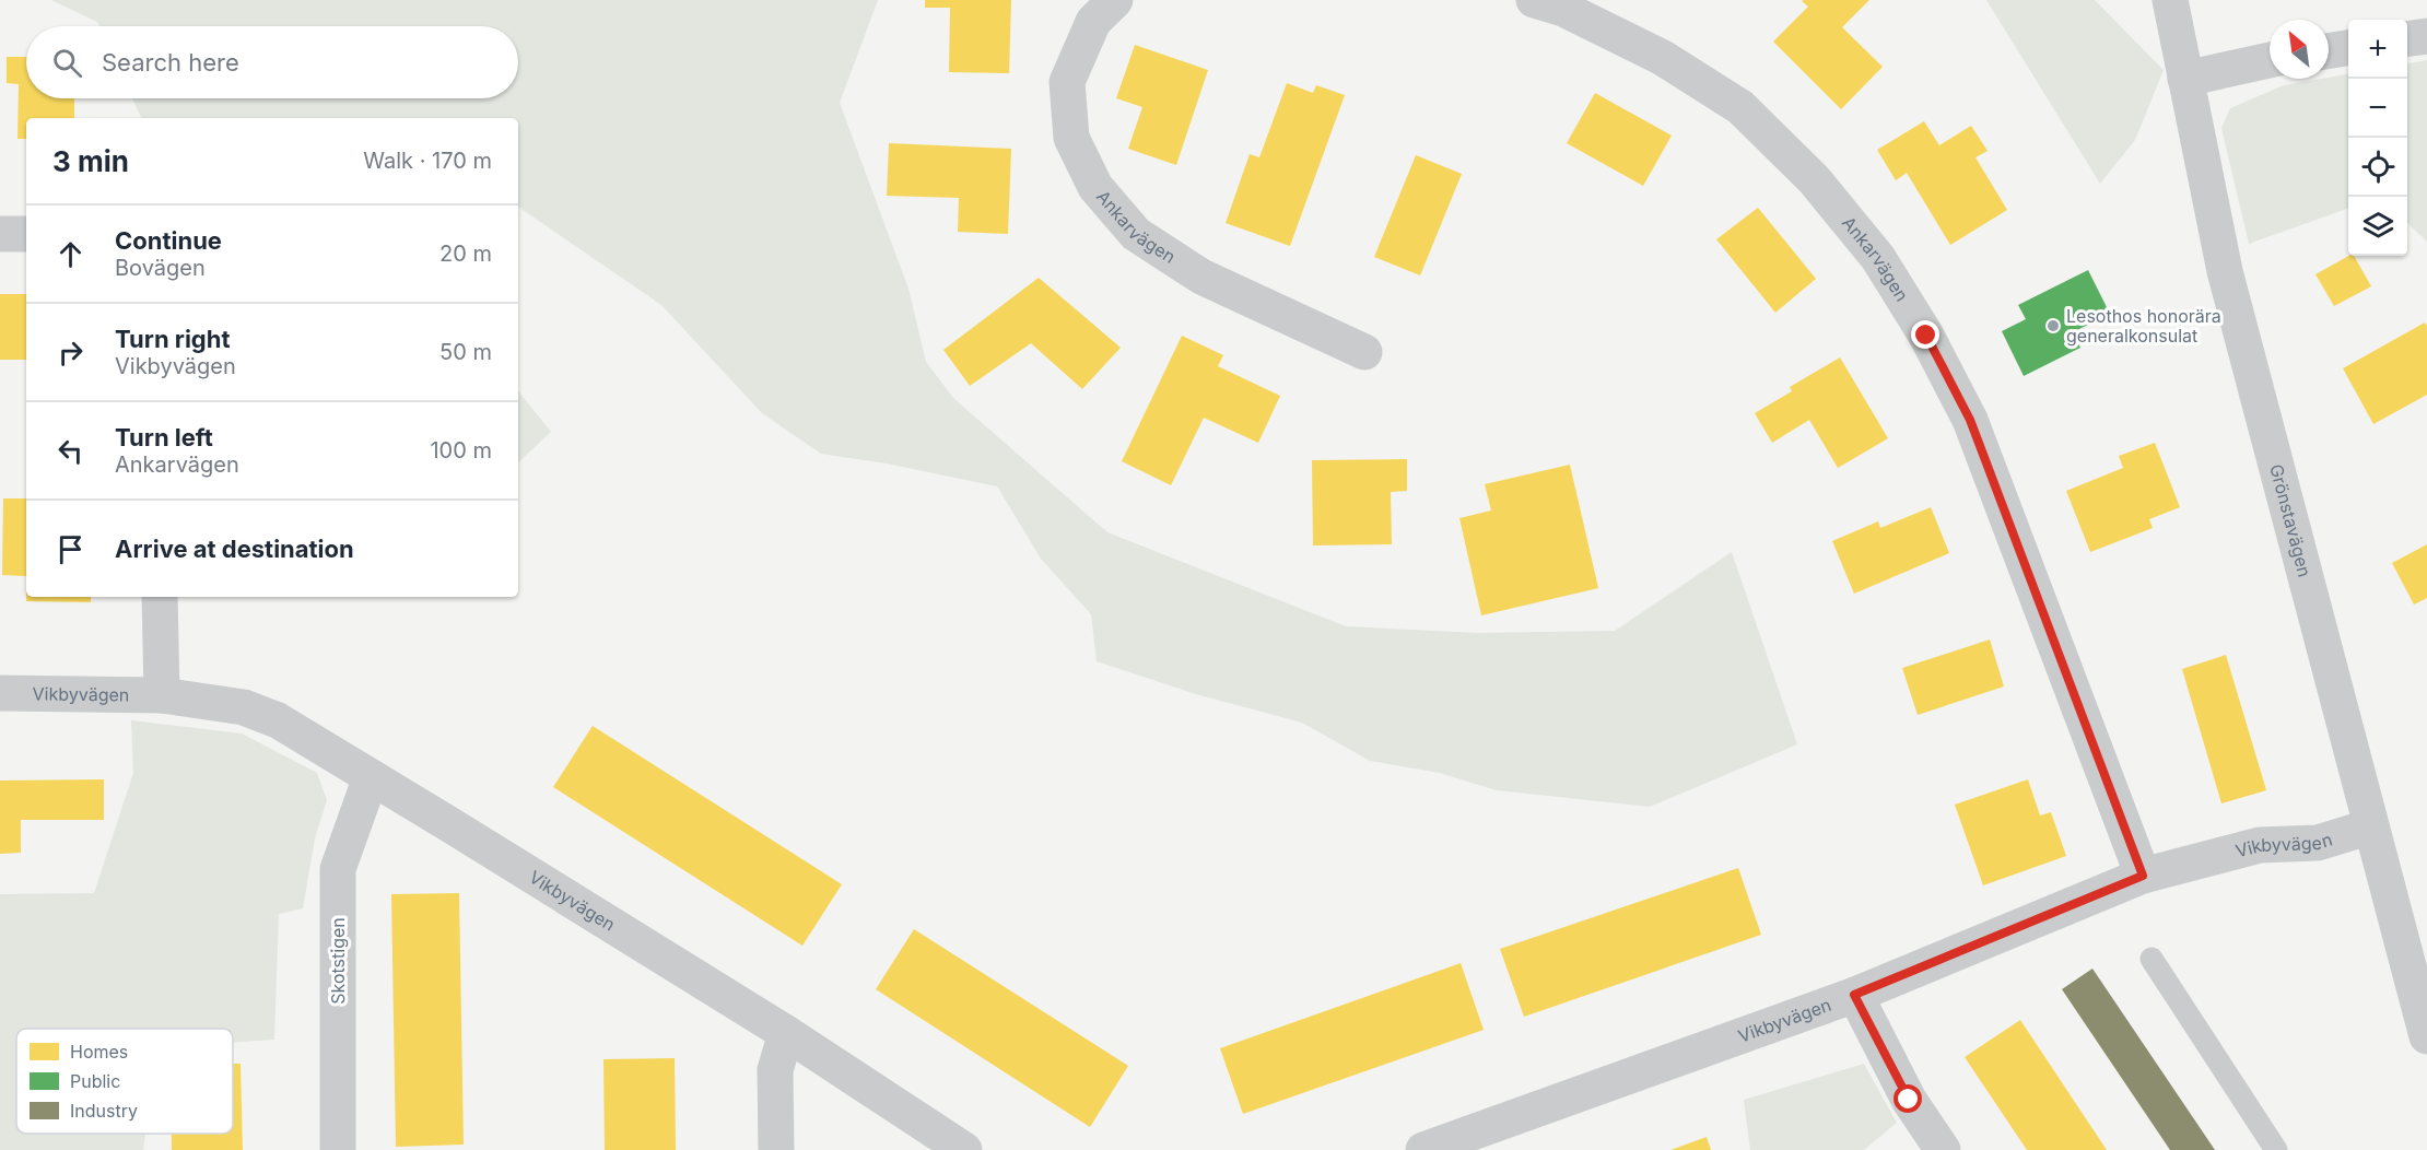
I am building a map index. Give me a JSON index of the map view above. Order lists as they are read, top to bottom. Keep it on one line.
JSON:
{"streets":{"street":["Ankarvägen","Grönstavägen","Vikbyvägen","Skotstigen"]},"crossings":[["Ankarvägen","Vikbyvägen"],["Grönstavägen","Vikbyvägen"],["Vikbyvägen","Skotstigen"]],"places":["Lesothos honorära generalkonsulat"],"legend":["Homes","Public","Industry"],"north":"top left","page":{"map_buttons":["+","−"],"search":"Search here","heading":["3 min","Walk · 170 m"],"list":[["Continue","Bovägen","20 m"],["Turn right","Vikbyvägen","50 m"],["Turn left","Ankarvägen","100 m"],"Arrive at destination"]}}
